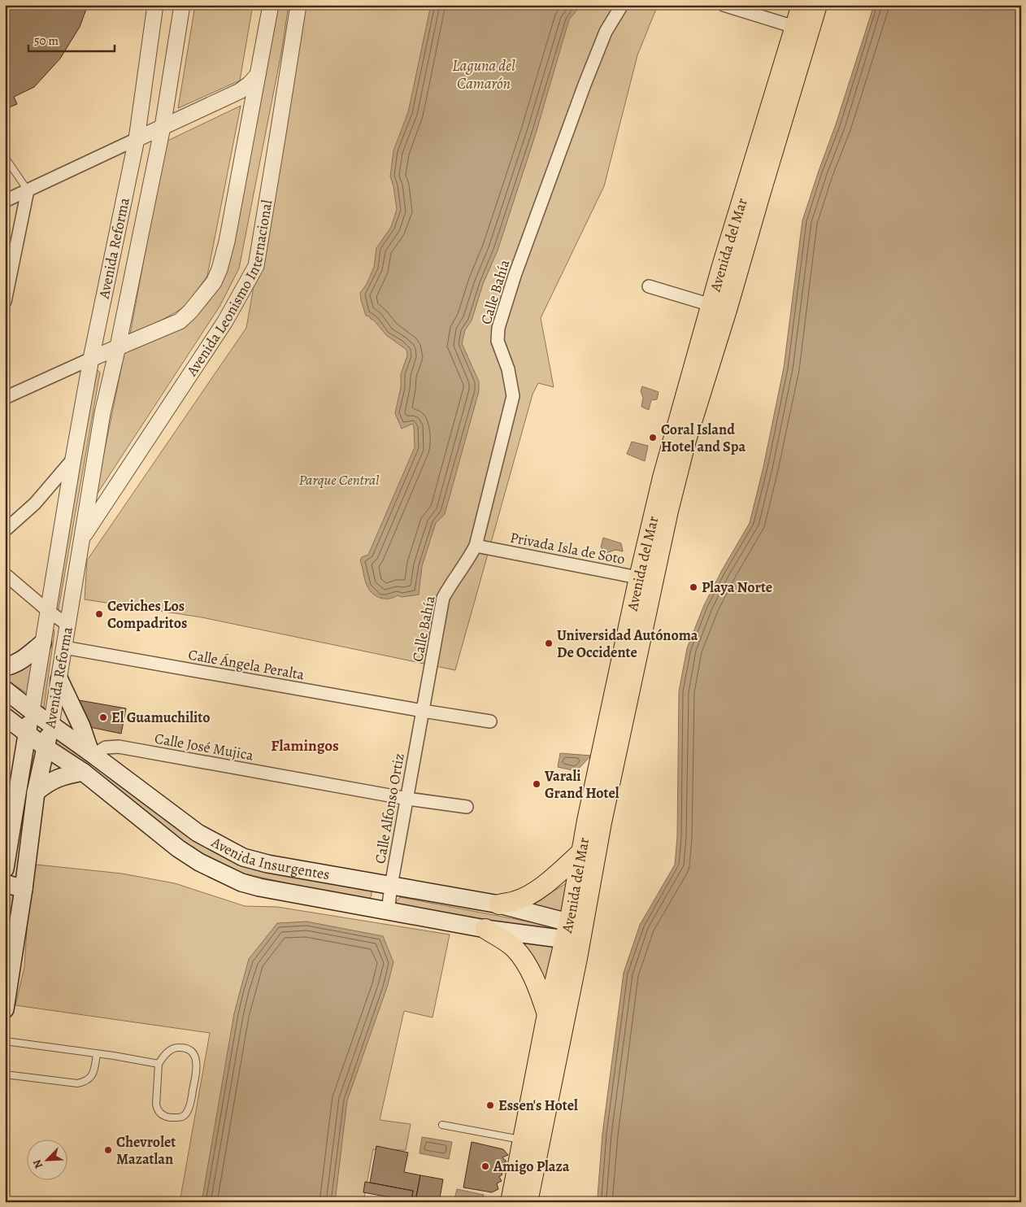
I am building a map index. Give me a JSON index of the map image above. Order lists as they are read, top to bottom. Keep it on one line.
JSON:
{"streets":{"main road":["Avenida del Mar","Avenida Reforma","Avenida Insurgentes"],"street":["Avenida Leonismo Internacional","Calle Bahía","Privada Isla de Soto","Calle Ángela Peralta","Calle José Mujica","Calle Alfonso Ortiz"]},"crossings":[["Avenida del Mar","Privada Isla de Soto"],["Avenida del Mar","Avenida Insurgentes"],["Avenida Reforma","Avenida Leonismo Internacional"],["Avenida Reforma","Calle Ángela Peralta"],["Avenida Reforma","Avenida Insurgentes"],["Calle Bahía","Privada Isla de Soto"],["Calle Bahía","Calle Ángela Peralta"],["Calle Bahía","Calle Alfonso Ortiz"],["Calle Ángela Peralta","Calle Alfonso Ortiz"],["Calle José Mujica","Calle Alfonso Ortiz"],["Calle José Mujica","Avenida Insurgentes"],["Calle Alfonso Ortiz","Avenida Insurgentes"]],"districts":["Flamingos"],"water":["Laguna del Camarón"],"parks":["Parque Central"],"places":["Coral Island Hotel and Spa","Playa Norte","Ceviches Los Compadritos","Universidad Autónoma De Occidente","El Guamuchilito","Varali Grand Hotel","Essen's Hotel","Chevrolet Mazatlan","Amigo Plaza"],"scale_bar":"50 m","north":"bottom left"}
